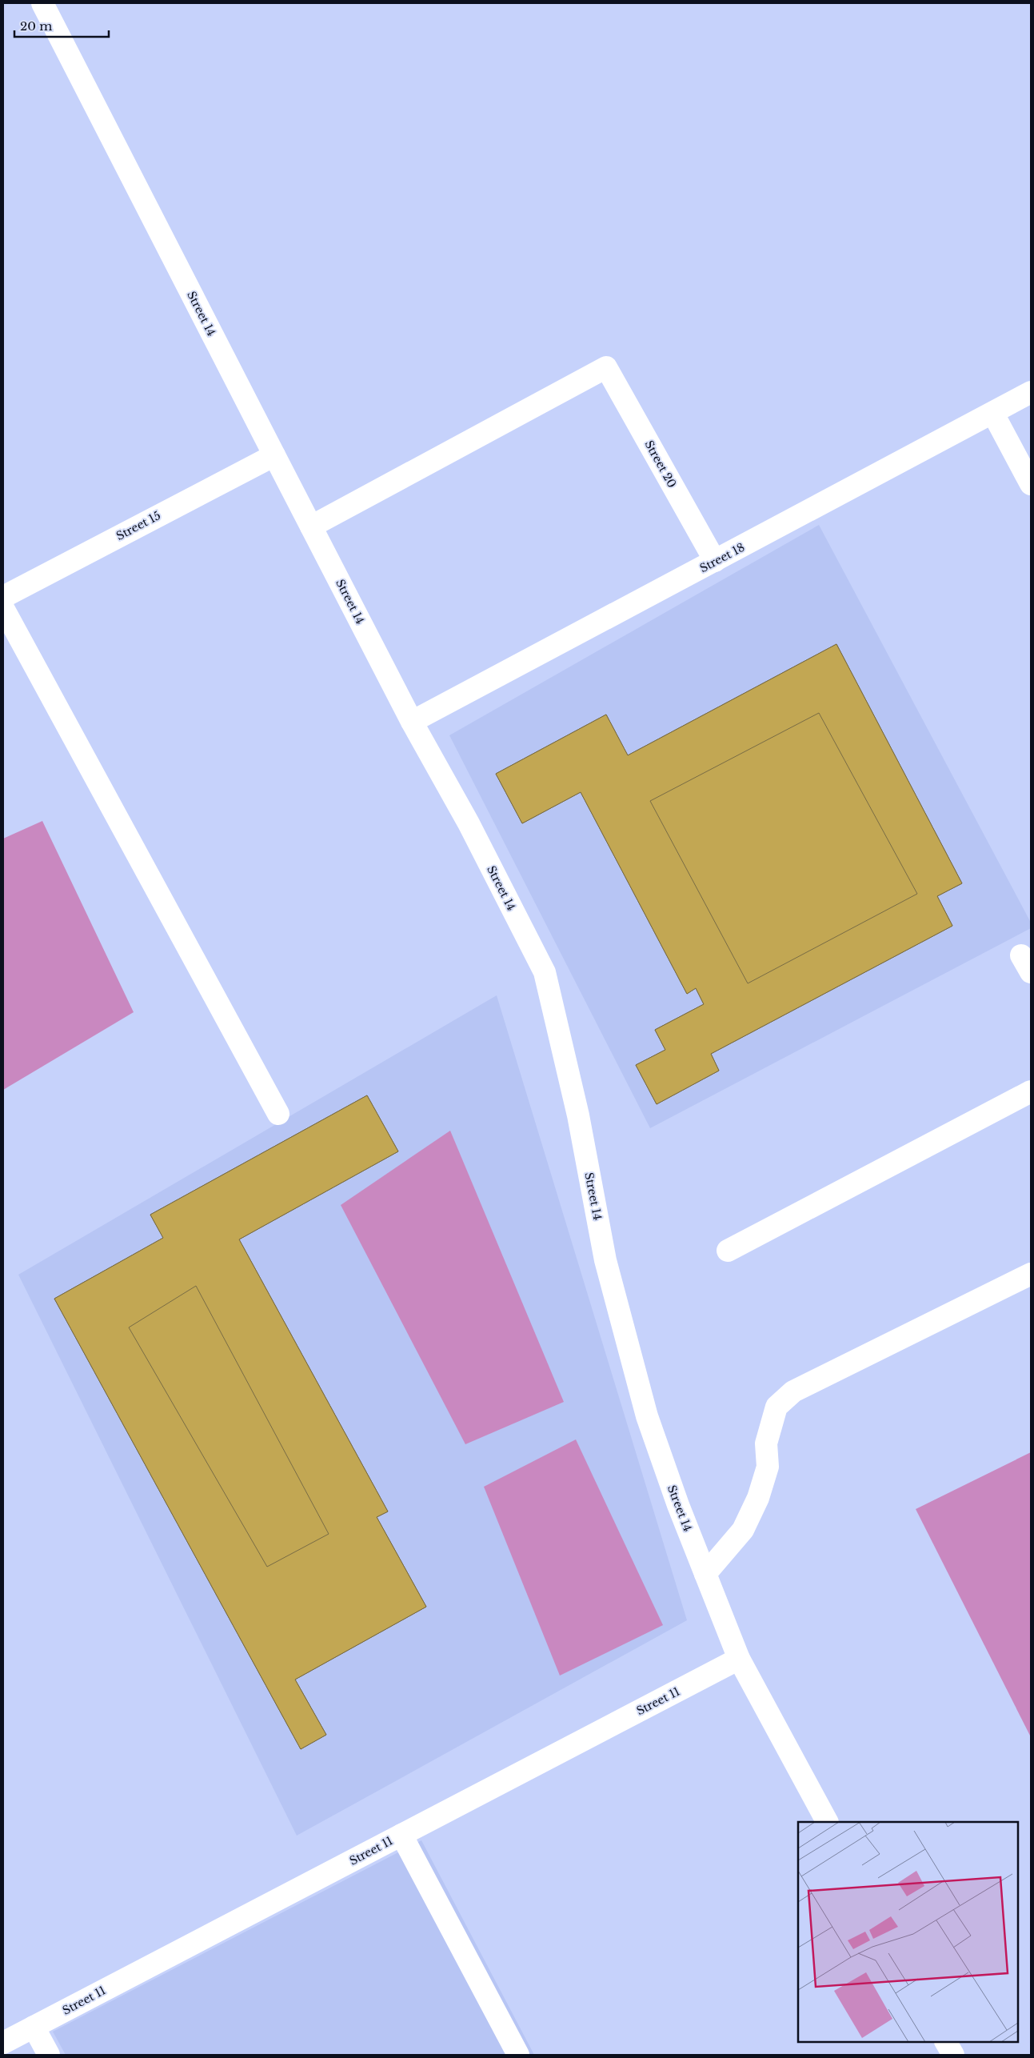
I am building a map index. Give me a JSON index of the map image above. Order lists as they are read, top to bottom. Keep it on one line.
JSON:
{"streets":{"street":["Street 14","Street 20","Street 15","Street 18","Street 11"]},"crossings":[["Street 14","Street 20"],["Street 14","Street 15"],["Street 14","Street 18"],["Street 14","Street 11"],["Street 20","Street 18"]],"scale_bar":"20 m"}
